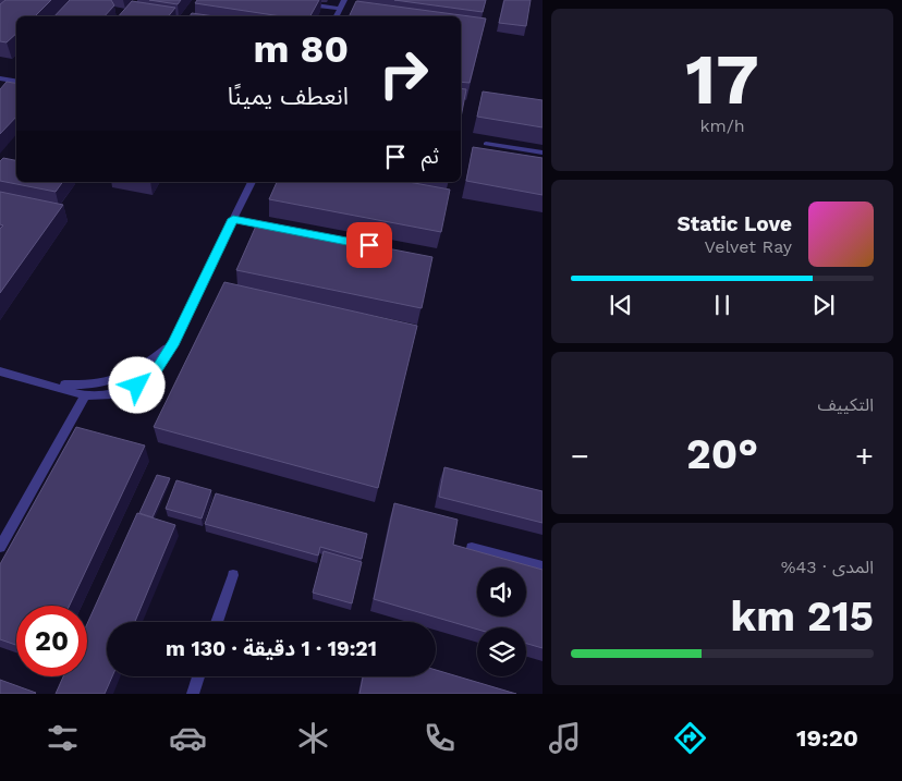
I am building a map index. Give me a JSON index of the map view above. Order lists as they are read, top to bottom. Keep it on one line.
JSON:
{"page":{"tile":[["17","km/h"],"التكييف",["المدى · 43%","215 km"]],"turn":["80 m","انعطف يمينًا"],"then":"ثم","song":["Static Love","Velvet Ray"],"heat":["−","20°","+"],"limit":"20","trip":"19:21 · 1 دقيقة · 130 m","tabs":"19:20"}}
